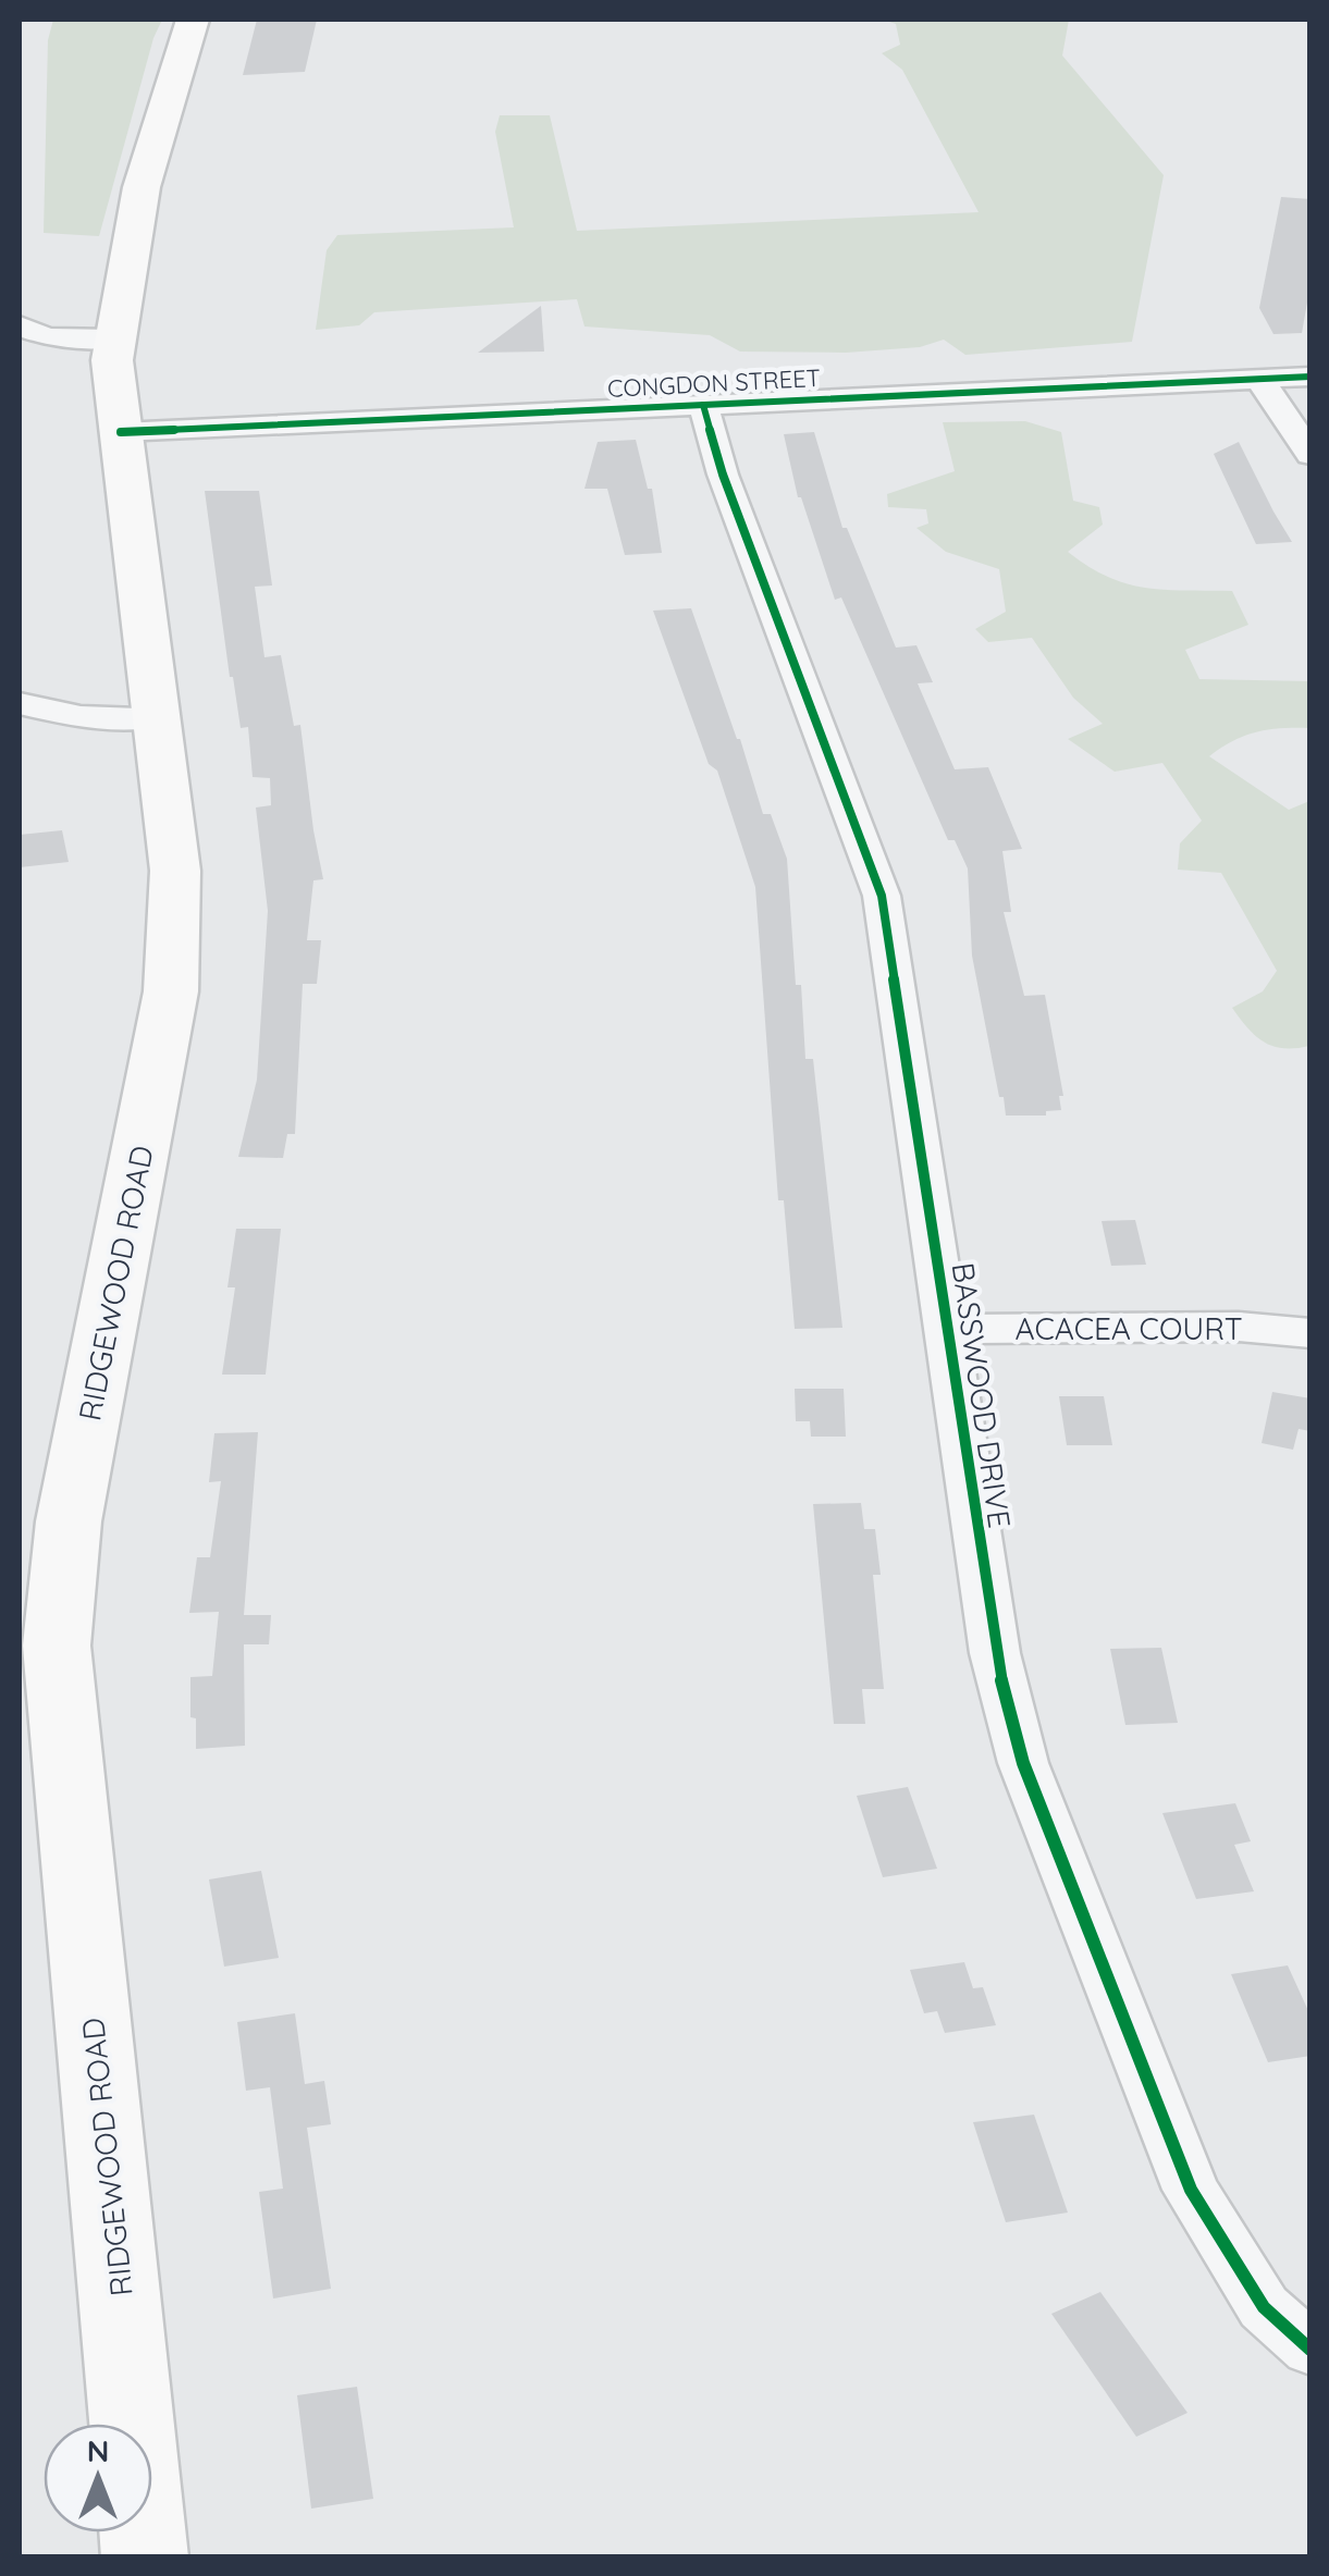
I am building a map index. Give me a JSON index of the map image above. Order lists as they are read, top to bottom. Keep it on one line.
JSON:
{"streets":{"main road":["RIDGEWOOD ROAD"],"street":["CONGDON STREET","ACACEA COURT","BASSWOOD DRIVE"]},"crossings":[["CONGDON STREET","RIDGEWOOD ROAD"],["CONGDON STREET","BASSWOOD DRIVE"],["ACACEA COURT","BASSWOOD DRIVE"]],"north":"top"}
